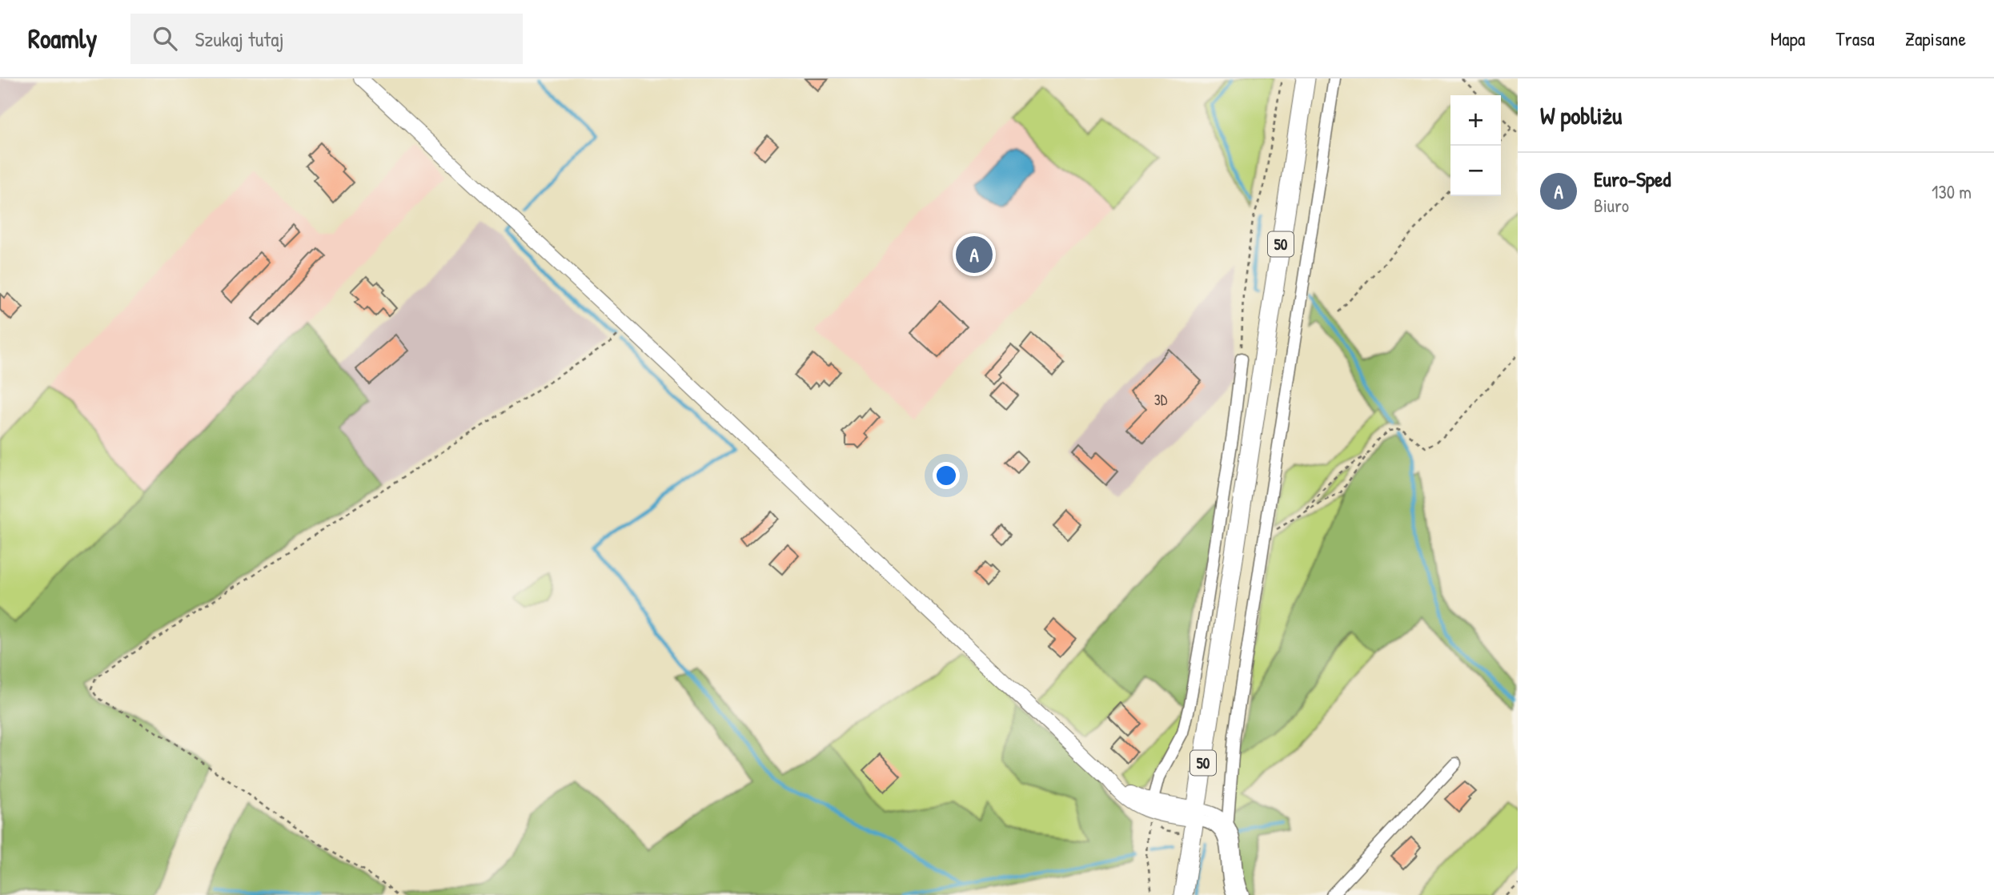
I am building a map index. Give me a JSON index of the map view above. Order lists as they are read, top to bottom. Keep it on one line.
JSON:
{"streets":{"main road":["50"]},"house_numbers":["3D"],"page":{"header":"Roamly","search":"Szukaj tutaj","nav":["Mapa","Trasa","Zapisane"],"heading":"W pobliżu","map_buttons":["+","−"],"list":[{"mark":"A","name":"Euro-Sped","note":"Biuro","value":"130 m"}],"pins":"A"}}
